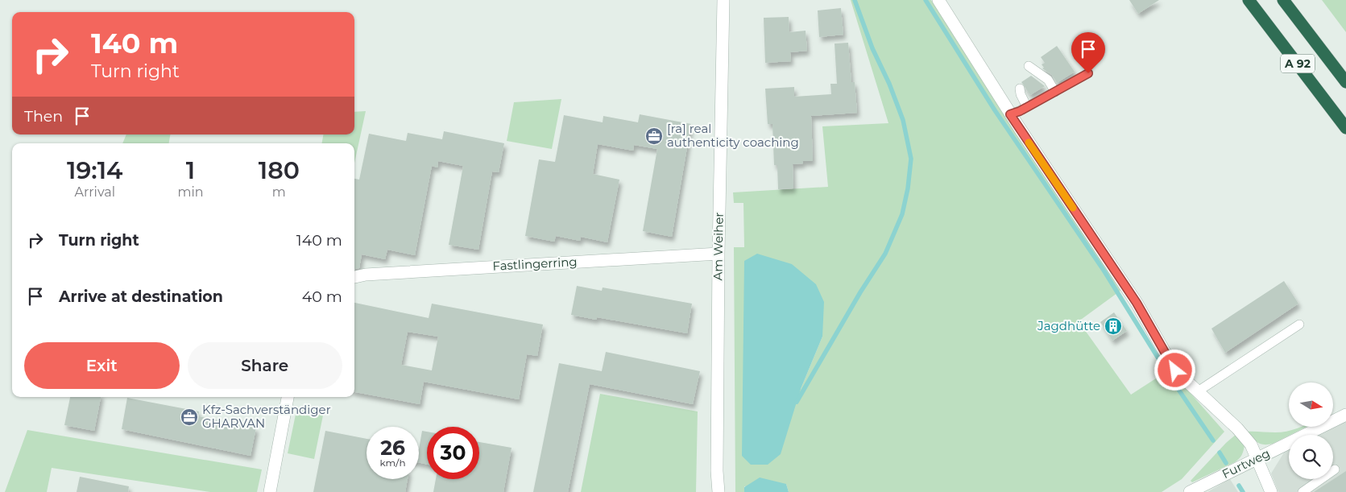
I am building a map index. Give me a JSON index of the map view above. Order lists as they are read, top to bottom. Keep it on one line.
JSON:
{"streets":{"highway":["A 92"],"street":["Am Weiher","Fastlingerring","Furtweg"]},"crossings":[["Am Weiher","Fastlingerring"]],"places":{"office":["[ra] real authenticity coaching","Kfz-Sachverständiger GHARVAN"],"building":["Jagdhütte"]},"north":"right","page":{"turn":["140 m","Turn right"],"then":"Then","eta":["19:14","Arrival","1","min","180","m"],"list":[{"name":"Turn right","value":"140 m"},{"name":"Arrive at destination","value":"40 m"}],"buttons":["Exit","Share"],"speed":"26 km/h","limit":"30"}}
